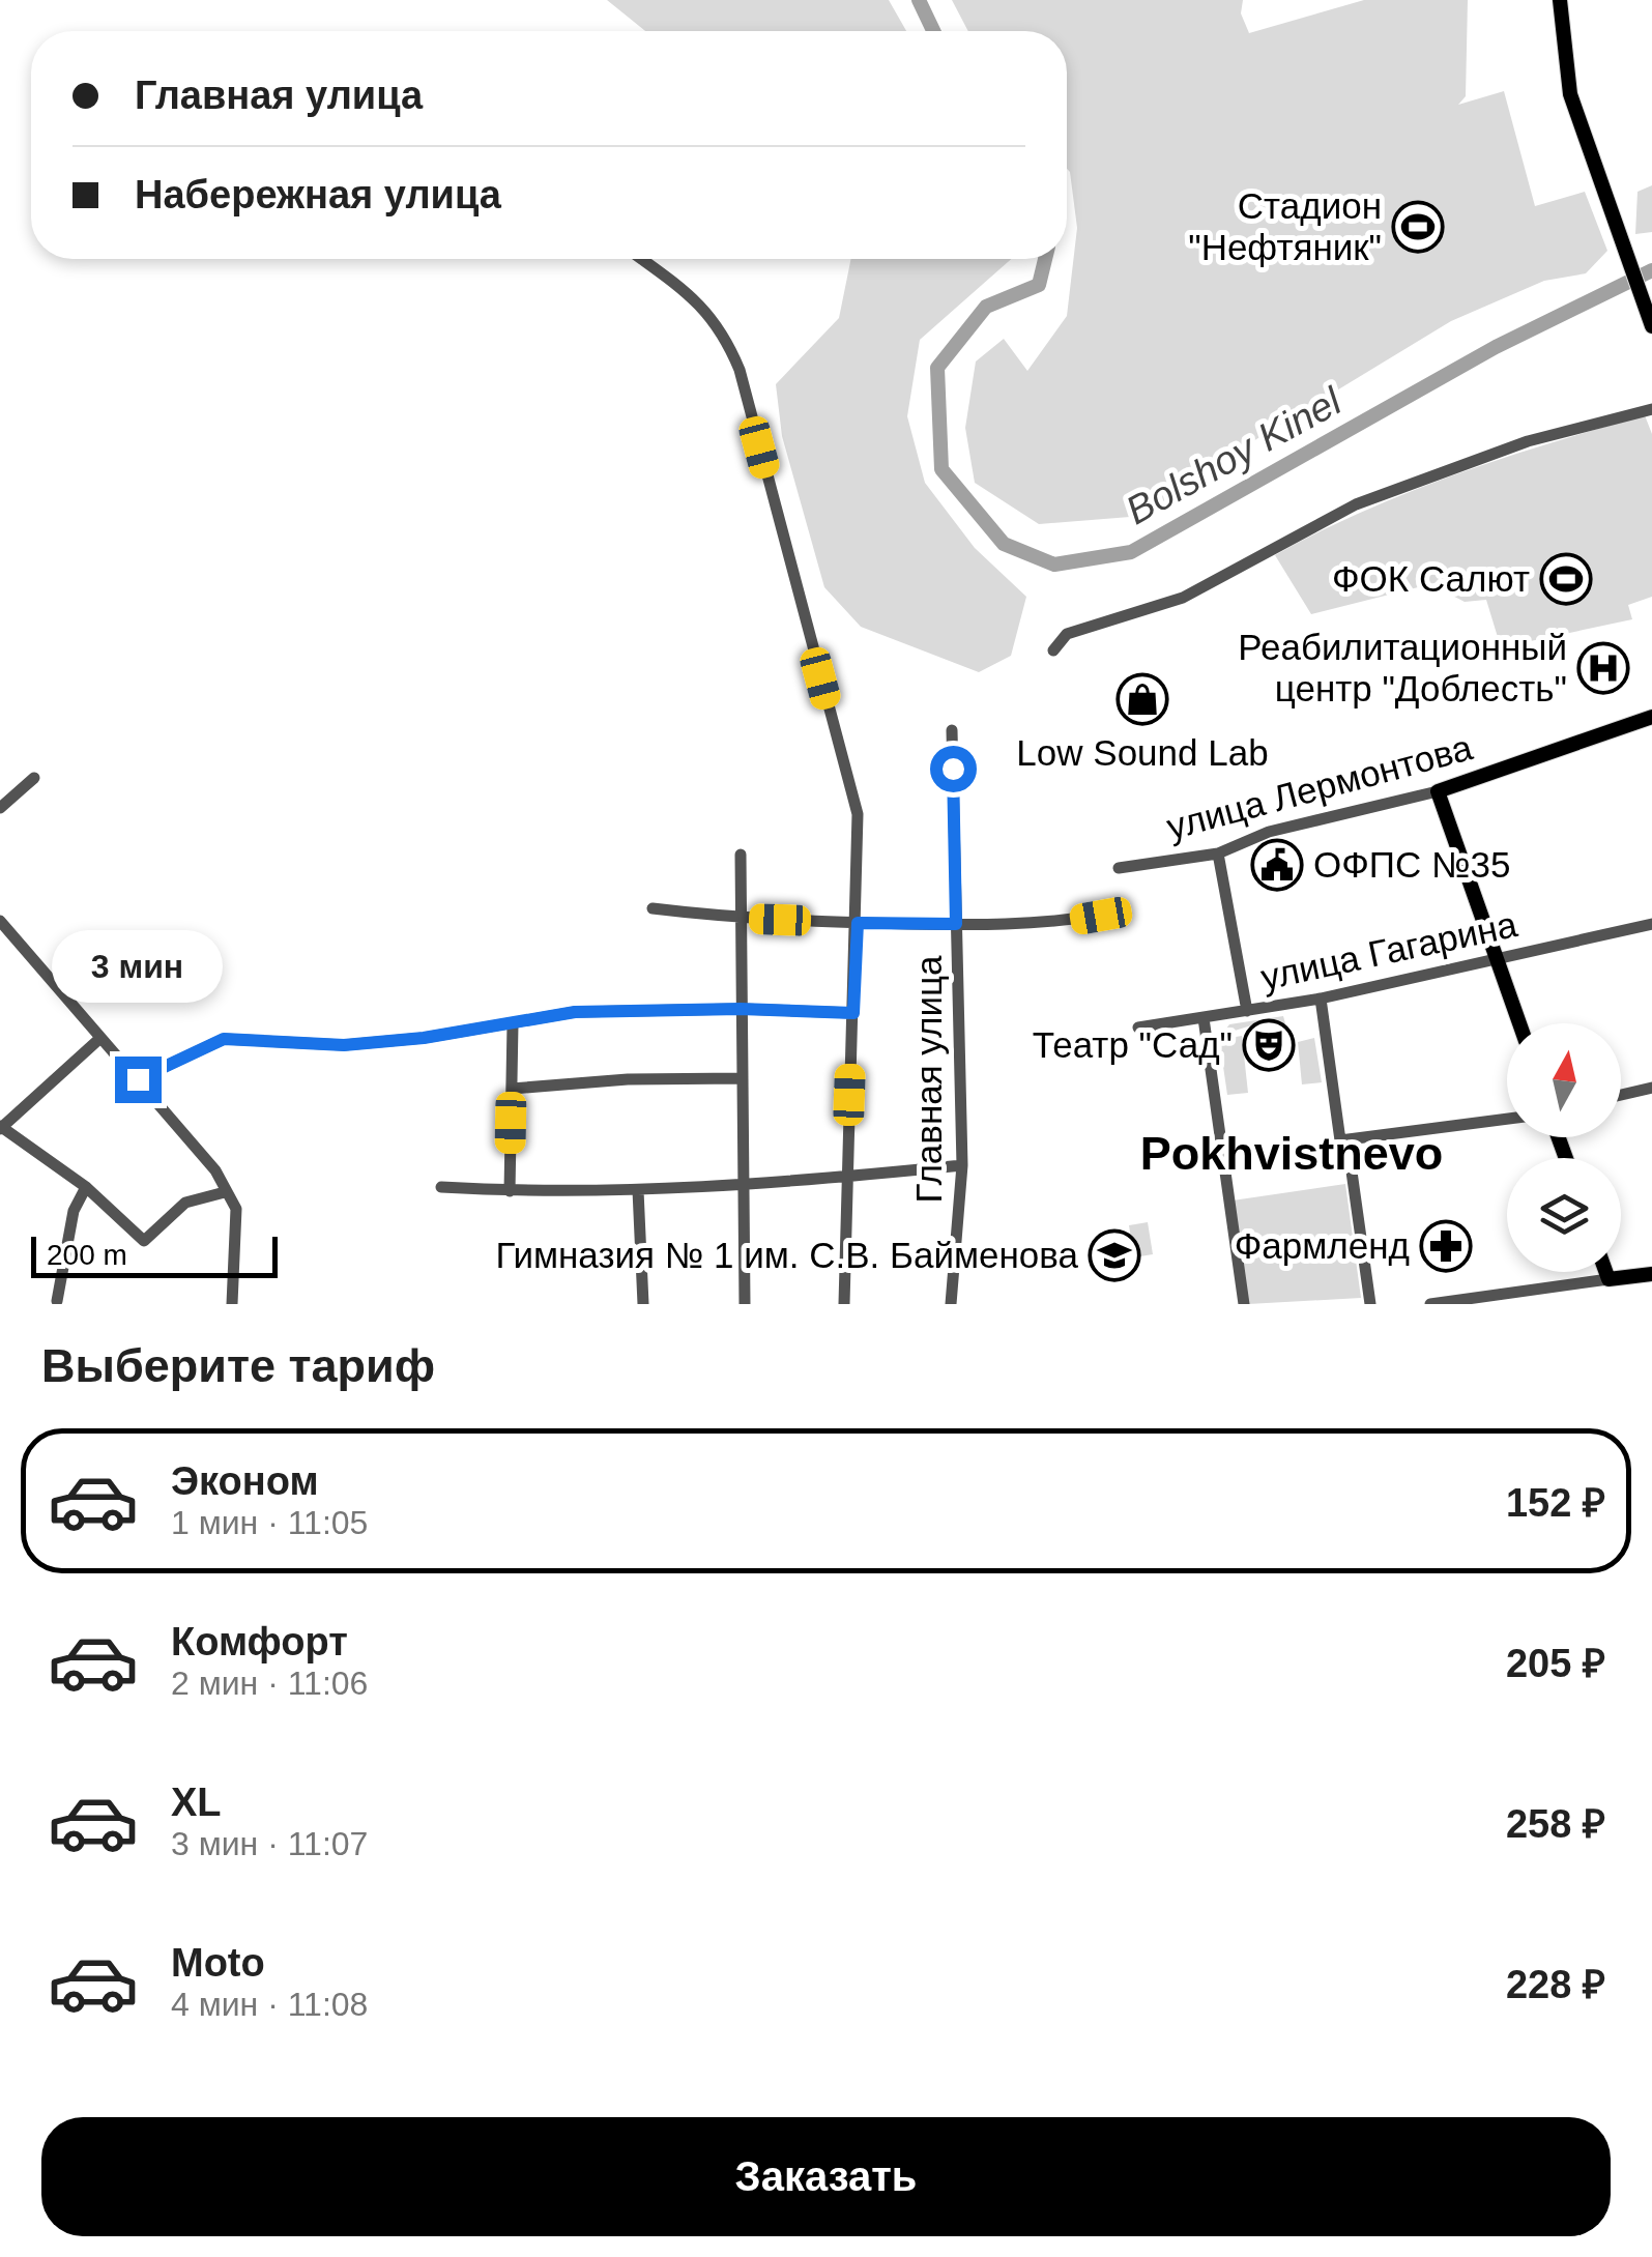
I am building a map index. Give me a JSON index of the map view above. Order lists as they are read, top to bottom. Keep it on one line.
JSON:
{"streets":{"main road":["улица Лермонтова"],"street":["улица Гагарина","Главная улица"]},"districts":["Pokhvistnevo"],"water":["Bolshoy Kinel"],"places":{"sports":["Стадион \"Нефтяник\"","ФОК Салют"],"hospital":["Реабилитационный центр \"Доблесть\""],"shop":["Low Sound Lab"],"public building":["ОФПС №35"],"theatre":["Театр \"Сад\""],"pharmacy":["Фармленд"],"school or university":["Гимназия № 1 им. С.В. Байменова"]},"scale_bar":"200 m","north":"top","page":{"banner":["Главная улица","Набережная улица"],"bubble":"3 мин","scale":"200 m","heading":"Выберите тариф","list":[{"name":"Эконом","note":"1 мин · 11:05","value":"152 ₽"},{"name":"Комфорт","note":"2 мин · 11:06","value":"205 ₽"},{"name":"XL","note":"3 мин · 11:07","value":"258 ₽"},{"name":"Moto","note":"4 мин · 11:08","value":"228 ₽"}],"buttons":"Заказать"}}
